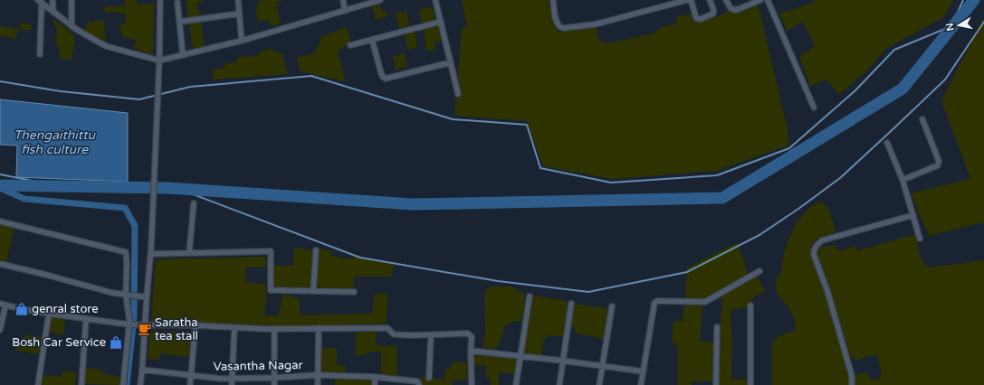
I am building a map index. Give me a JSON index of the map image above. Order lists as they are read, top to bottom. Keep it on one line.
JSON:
{"streets":{"street":["Vasantha Nagar"]},"water":["Thengaithittu fish culture"],"places":{"shop":["genral store","Bosh Car Service"],"cafe":["Saratha tea stall"]},"north":"left"}
